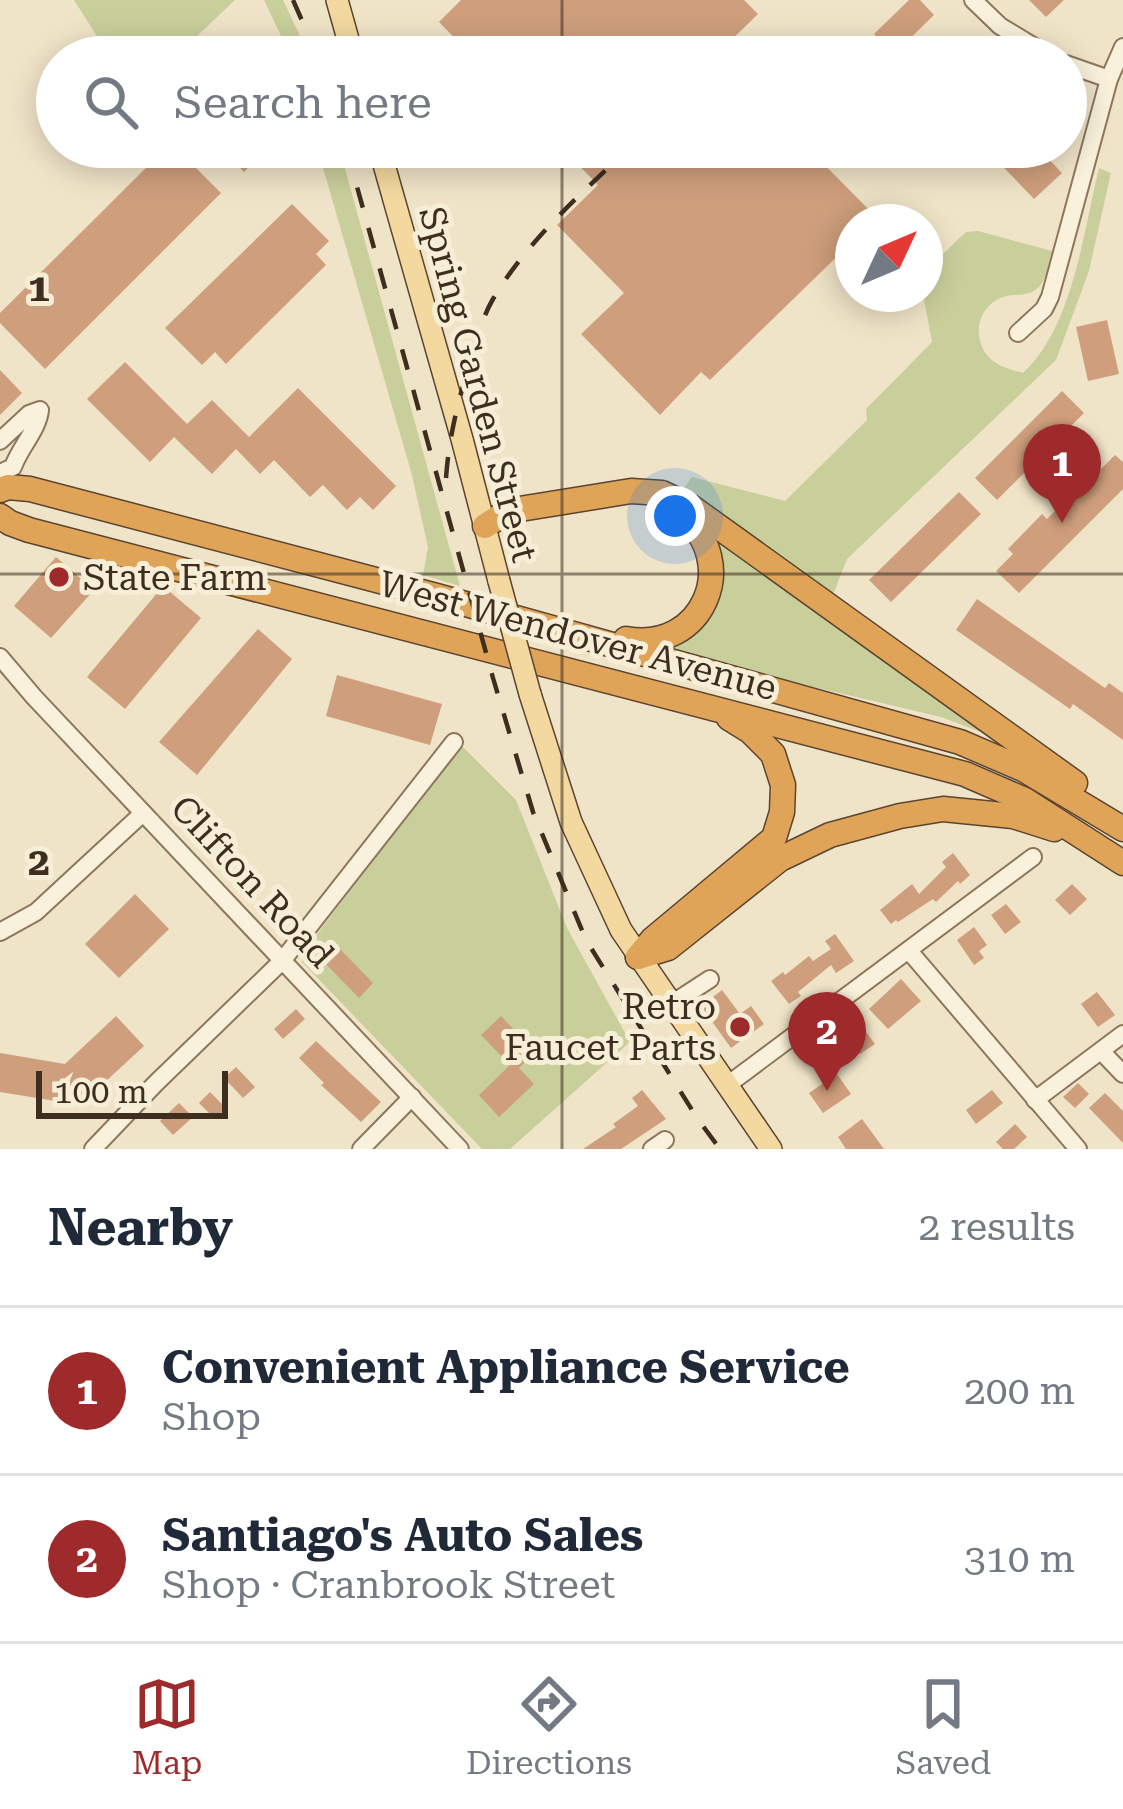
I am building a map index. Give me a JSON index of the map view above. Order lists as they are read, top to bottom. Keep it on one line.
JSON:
{"streets":{"highway":["West Wendover Avenue"],"main road":["Spring Garden Street"],"street":["Clifton Road"]},"places":["State Farm","Retro Faucet Parts"],"scale_bar":"100 m","north":"top right","page":{"search":"Search here","pins":["1","2"],"scale":"100 m","heading":["Nearby","2 results"],"list":[{"mark":"1","name":"Convenient Appliance Service","note":"Shop","value":"200 m"},{"mark":"2","name":"Santiago's Auto Sales","note":"Shop · Cranbrook Street","value":"310 m"}],"nav":["Map","Directions","Saved"]},"grid":{"rows":["1","2"]}}
